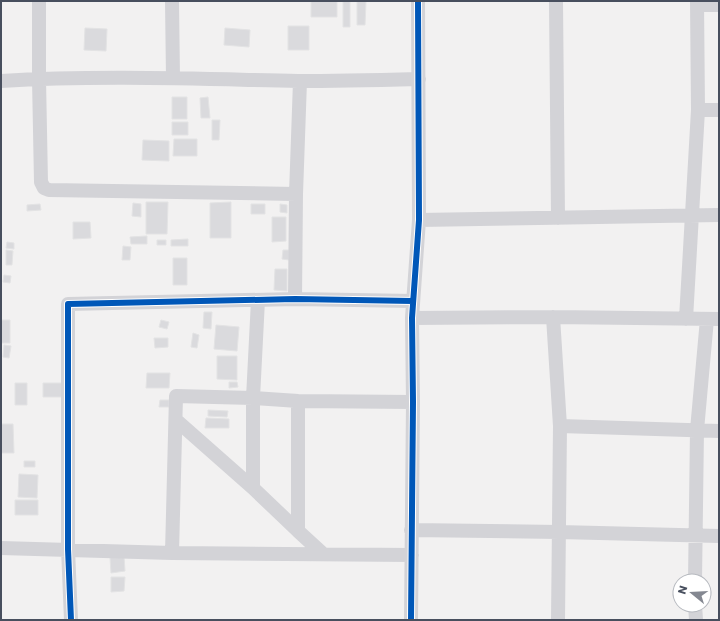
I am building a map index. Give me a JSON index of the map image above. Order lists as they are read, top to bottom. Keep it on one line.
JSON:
{"north":"left"}
